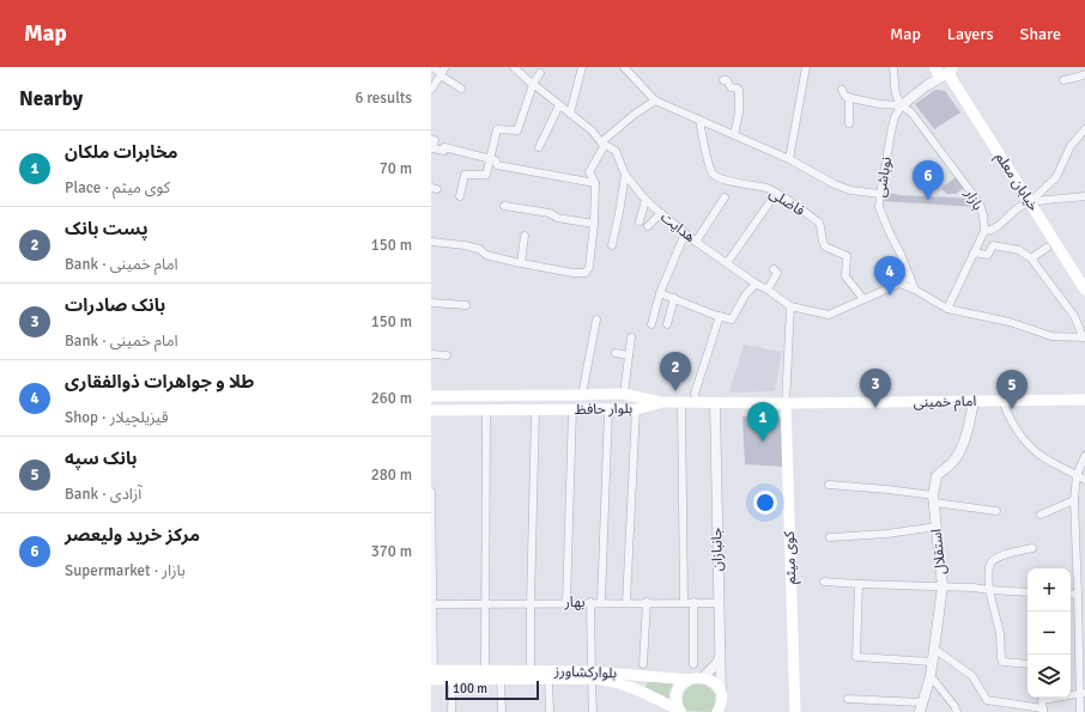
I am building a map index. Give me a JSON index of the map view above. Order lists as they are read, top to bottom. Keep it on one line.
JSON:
{"streets":{"main road":["خیابان معلم","امام خمینی","بلوار حافظ","کوی میثم","بلوارکشاورز"],"street":["نوباشی","بازار","فاضلی","هدایت","جانبازان","استقلال","بهار"]},"crossings":[["نوباشی","خیابان معلم"],["نوباشی","بازار"],["امام خمینی","بلوار حافظ"],["امام خمینی","جانبازان"],["امام خمینی","استقلال"],["امام خمینی","کوی میثم"],["جانبازان","بهار"]],"scale_bar":"100 m","page":{"header":"Map","nav":["Map","Layers","Share"],"heading":["Nearby","6 results"],"list":[{"mark":"1","name":"مخابرات ملکان","note":"Place · کوی میثم","value":"70 m"},{"mark":"2","name":"پست بانک","note":"Bank · امام خمینی","value":"150 m"},{"mark":"3","name":"بانک صادرات","note":"Bank · امام خمینی","value":"150 m"},{"mark":"4","name":"طلا و جواهرات ذوالفقاری","note":"Shop · قیزیلچیلار","value":"260 m"},{"mark":"5","name":"بانک سپه","note":"Bank · آزادی","value":"280 m"},{"mark":"6","name":"مرکز خرید ولیعصر","note":"Supermarket · بازار","value":"370 m"}],"pins":["6","4","2","3","5","1"],"map_buttons":["+","−"],"scale":"100 m"}}
